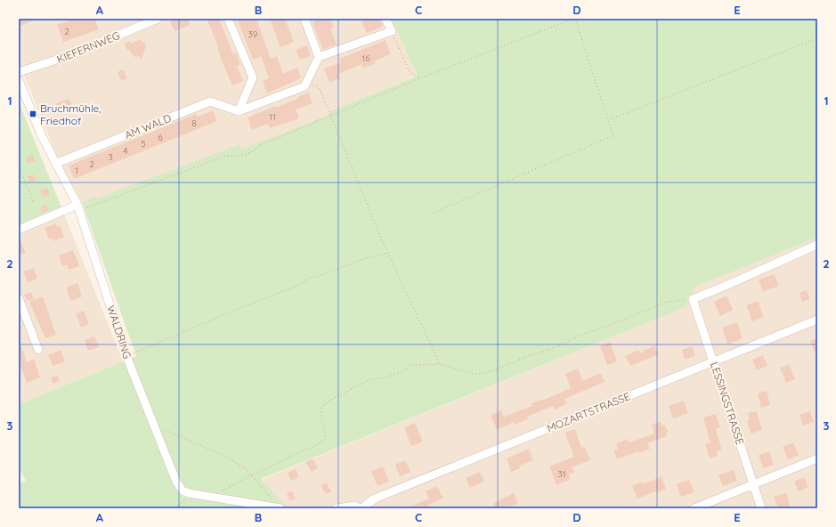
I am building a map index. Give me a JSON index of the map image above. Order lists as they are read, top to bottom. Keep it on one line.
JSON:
{"streets":{"street":["KIEFERNWEG","AM WALD","WALDRING","LESSINGSTRASSE","MOZARTSTRASSE"]},"crossings":[["AM WALD","WALDRING"],["LESSINGSTRASSE","MOZARTSTRASSE"]],"places":{"transit":["Bruchmühle, Friedhof"]},"house_numbers":["2","39","16","11","8","6","5","4","3","2","1","31"],"grid":{"columns":["A","B","C","D","E"],"rows":["1","2","3"]}}
